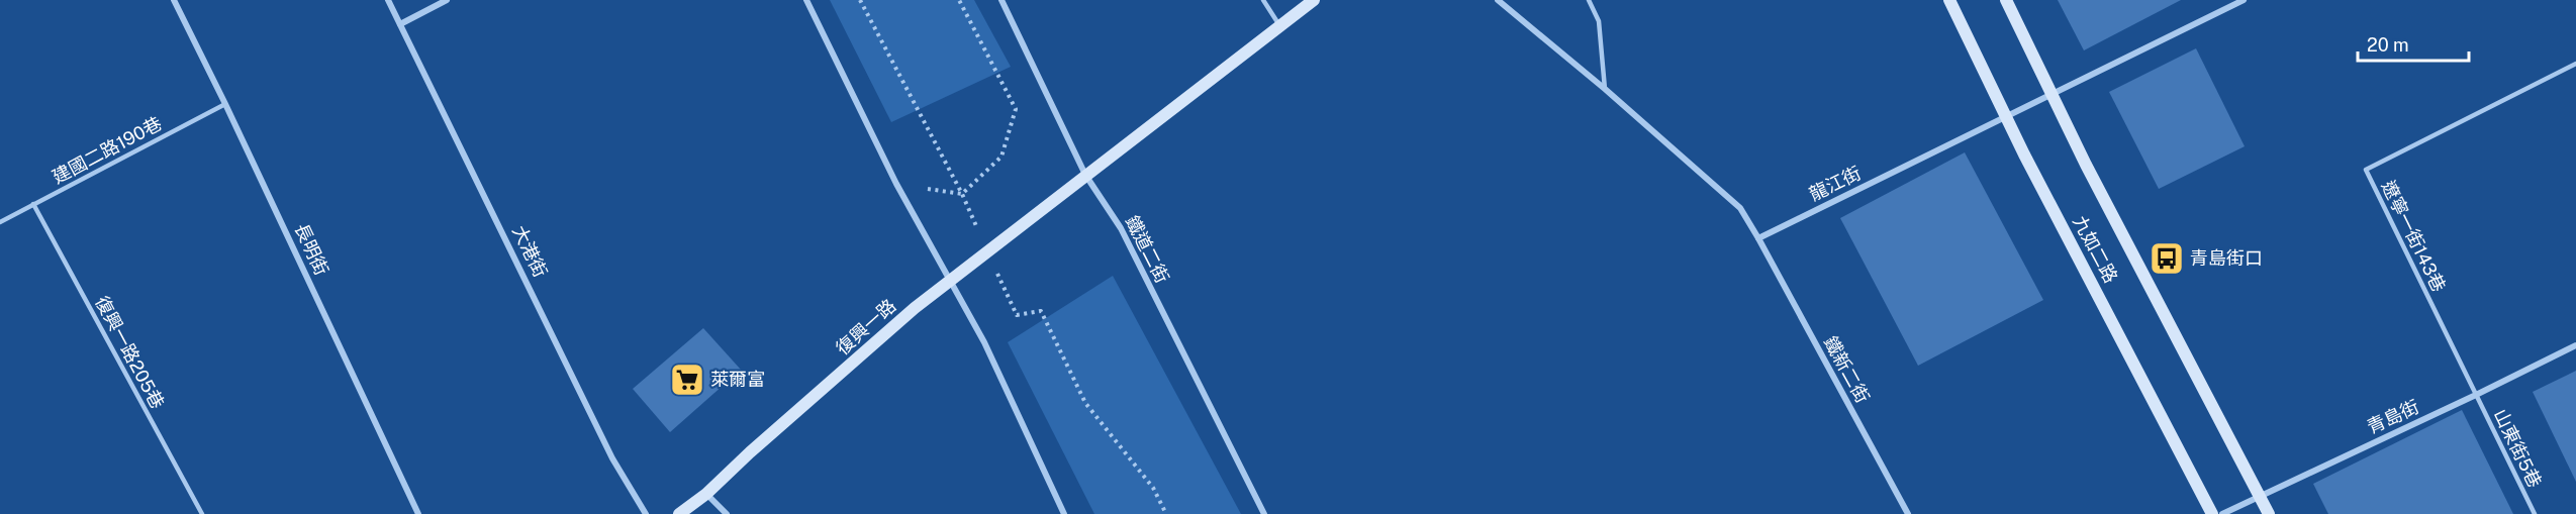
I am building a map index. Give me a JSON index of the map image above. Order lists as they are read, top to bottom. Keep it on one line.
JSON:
{"streets":{"street":["龍江街","長明街","鐵道二街","九如二路","大港街","復興一路","鐵新二街","青島街"],"lane":["建國二路190巷","遼寧一街143巷","復興一路205巷","山東街5巷"]},"crossings":[["建國二路190巷","長明街"],["建國二路190巷","復興一路205巷"],["龍江街","九如二路"],["龍江街","鐵新二街"],["遼寧一街143巷","青島街"],["遼寧一街143巷","山東街5巷"],["鐵道二街","復興一路"],["九如二路","青島街"],["青島街","山東街5巷"]],"places":{"bus stop":["青島街口"],"supermarket":["萊爾富"]},"scale_bar":"20 m"}
